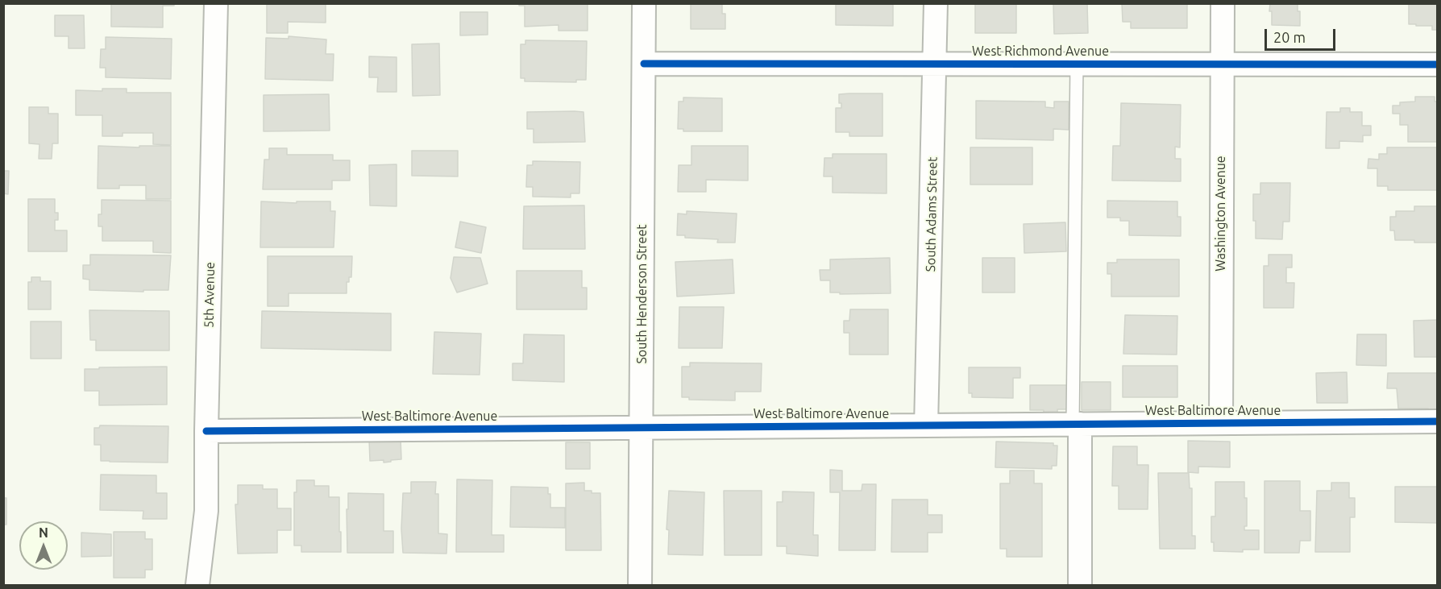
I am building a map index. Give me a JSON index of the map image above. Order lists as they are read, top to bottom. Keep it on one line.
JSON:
{"streets":{"street":["West Richmond Avenue","Washington Avenue","South Adams Street","South Henderson Street","5th Avenue","West Baltimore Avenue"]},"crossings":[["West Richmond Avenue","Washington Avenue"],["West Richmond Avenue","South Adams Street"],["West Richmond Avenue","South Henderson Street"],["Washington Avenue","West Baltimore Avenue"],["South Adams Street","West Baltimore Avenue"],["South Henderson Street","West Baltimore Avenue"],["5th Avenue","West Baltimore Avenue"]],"scale_bar":"20 m","north":"top"}
